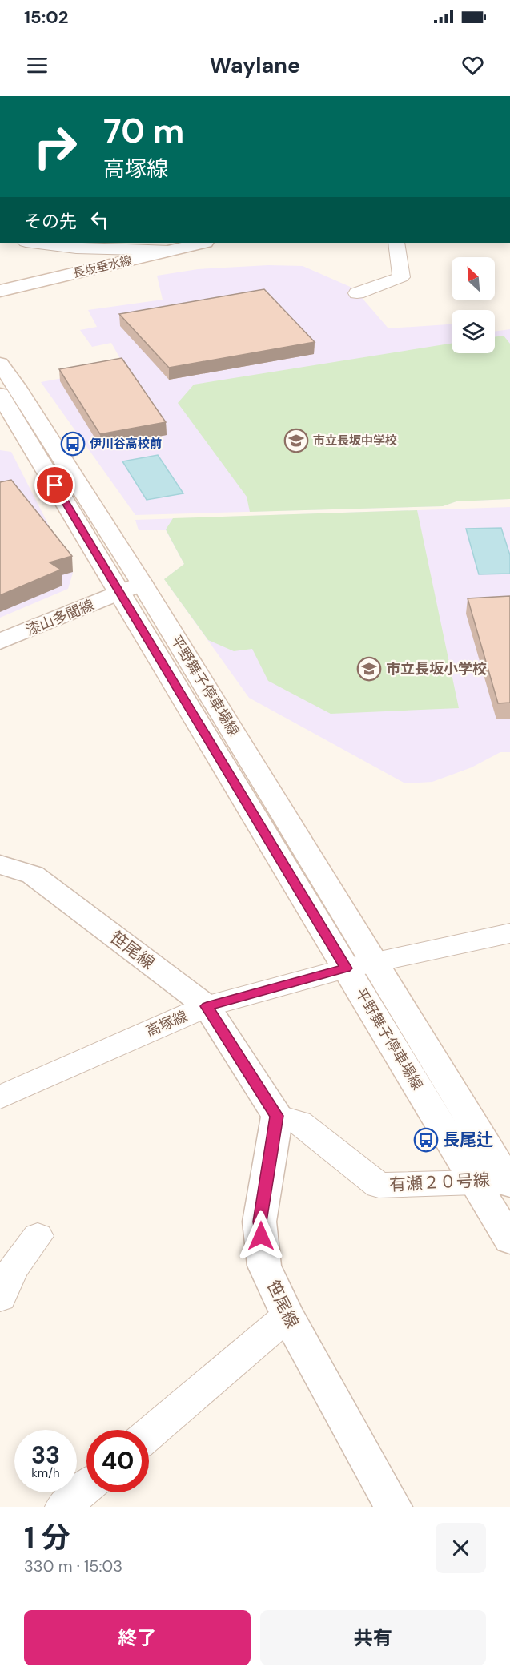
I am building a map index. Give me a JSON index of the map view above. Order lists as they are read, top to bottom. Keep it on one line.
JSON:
{"streets":{"main road":["長坂垂水線","漆山多聞線","平野舞子停車場線","笹尾線"],"street":["高塚線","有瀬２０号線"]},"crossings":[["漆山多聞線","平野舞子停車場線"],["平野舞子停車場線","高塚線"],["平野舞子停車場線","有瀬２０号線"],["笹尾線","高塚線"],["笹尾線","有瀬２０号線"]],"places":{"school or university":["市立長坂中学校","市立長坂小学校"],"bus stop":["伊川谷高校前","長尾辻"]},"north":"top left","page":{"status":"15:02","header":"Waylane","turn":["70 m","高塚線"],"then":"その先","speed":"33 km/h","limit":"40","heading":["1 分","330 m · 15:03"],"buttons":["終了","共有"]}}
